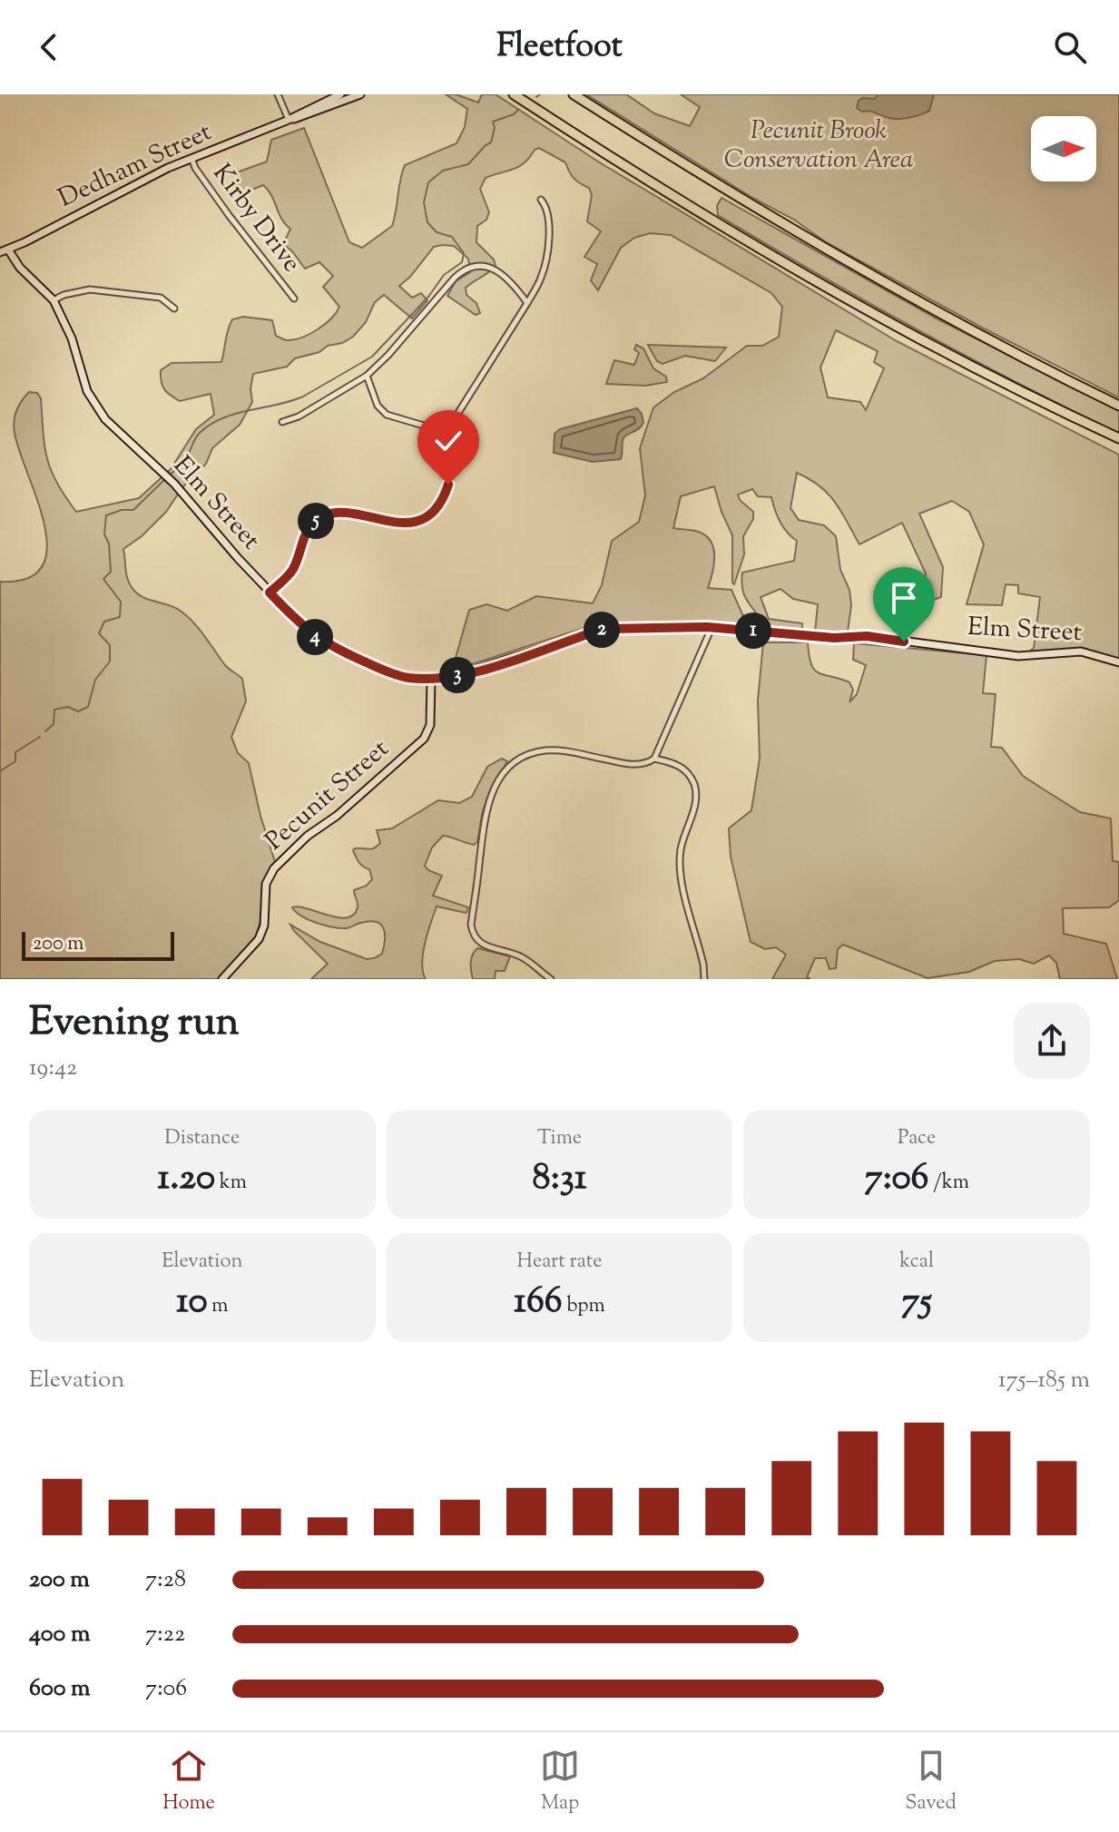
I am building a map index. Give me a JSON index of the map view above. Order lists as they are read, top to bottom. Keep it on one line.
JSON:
{"streets":{"street":["Dedham Street","Kirby Drive","Elm Street","Pecunit Street"]},"crossings":[["Dedham Street","Kirby Drive"],["Dedham Street","Elm Street"],["Elm Street","Pecunit Street"]],"parks":["Pecunit Brook Conservation Area"],"scale_bar":"200 m","north":"right","page":{"header":"Fleetfoot","pins":["5","2","1","4","3"],"scale":"200 m","heading":["Evening run","19:42"],"stats":[["Distance","1.20 km"],["Time","8:31"],["Pace","7:06 /km"],["Elevation","10 m"],["Heart rate","166 bpm"],["kcal","75"]],"chart":["Elevation","175–185 m"],"list":[{"name":"200 m","note":"7:28"},{"name":"400 m","note":"7:22"},{"name":"600 m","note":"7:06"}],"tabs":["Home","Map","Saved"]}}
